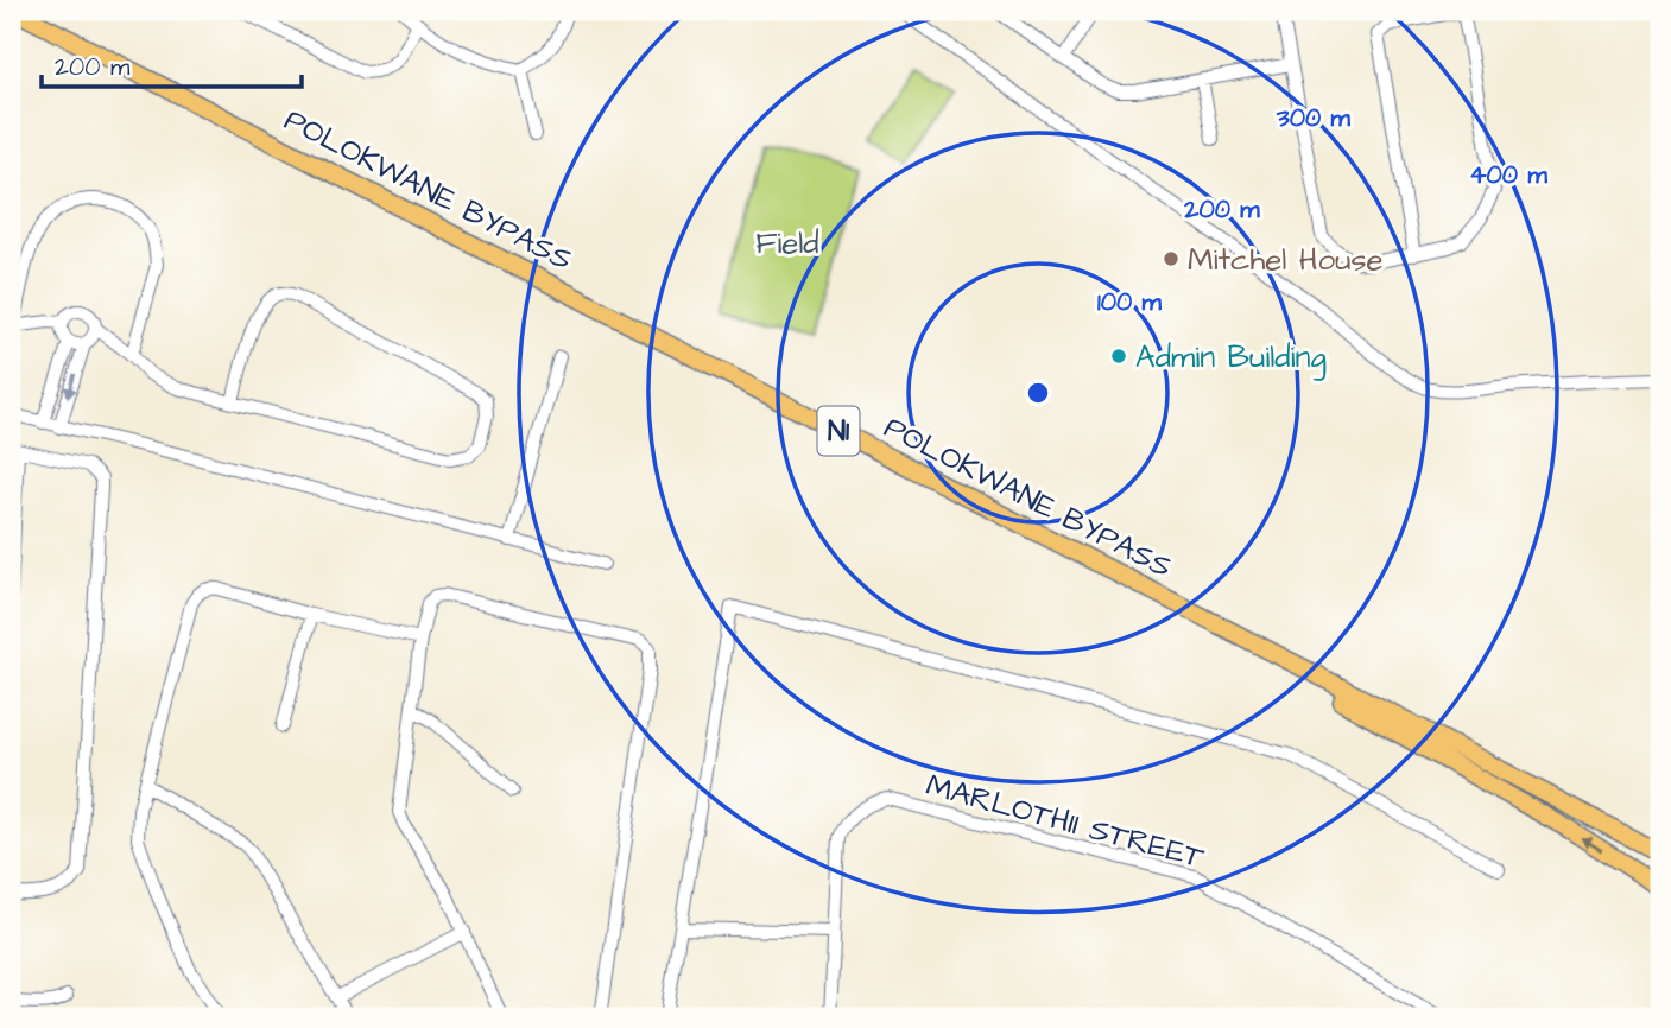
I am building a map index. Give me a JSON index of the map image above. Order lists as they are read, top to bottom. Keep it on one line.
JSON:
{"streets":{"highway":["POLOKWANE BYPASS","N1"],"street":["MARLOTHII STREET"]},"parks":["Field"],"places":["Mitchel House","Admin Building"],"scale_bar":"200 m","rings":["300 m","400 m","200 m","100 m"]}
